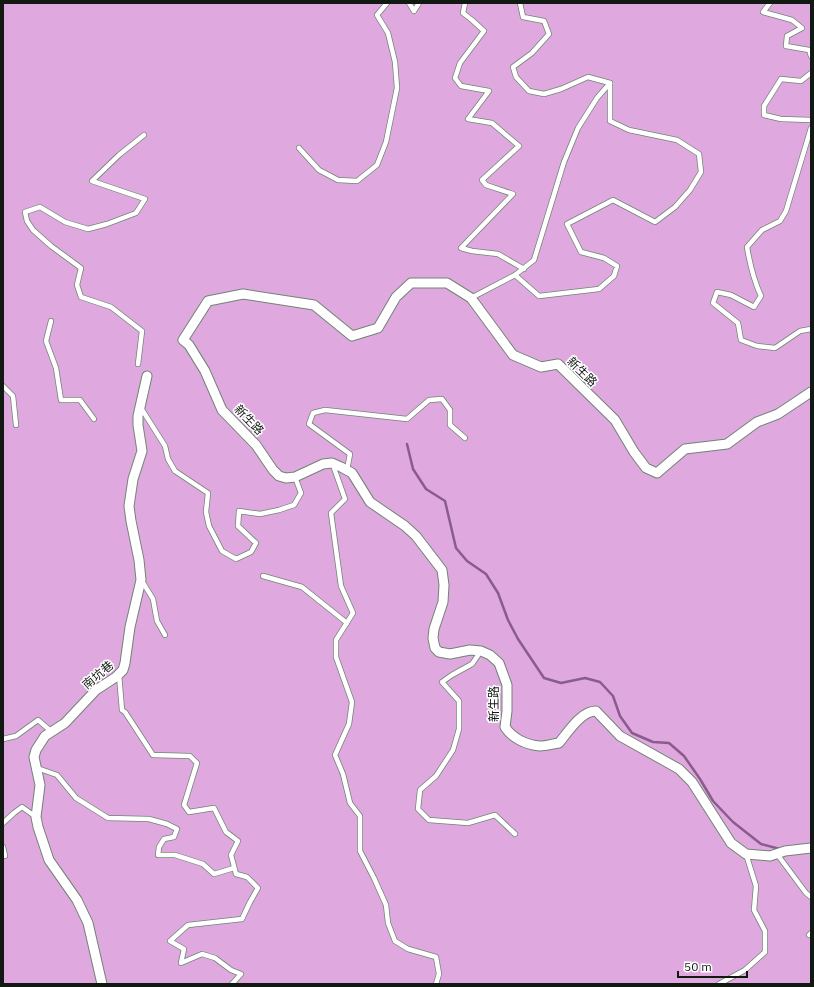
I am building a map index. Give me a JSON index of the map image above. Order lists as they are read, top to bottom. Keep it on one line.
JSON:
{"streets":{"street":["新生路","南坑巷"]},"scale_bar":"50 m"}
